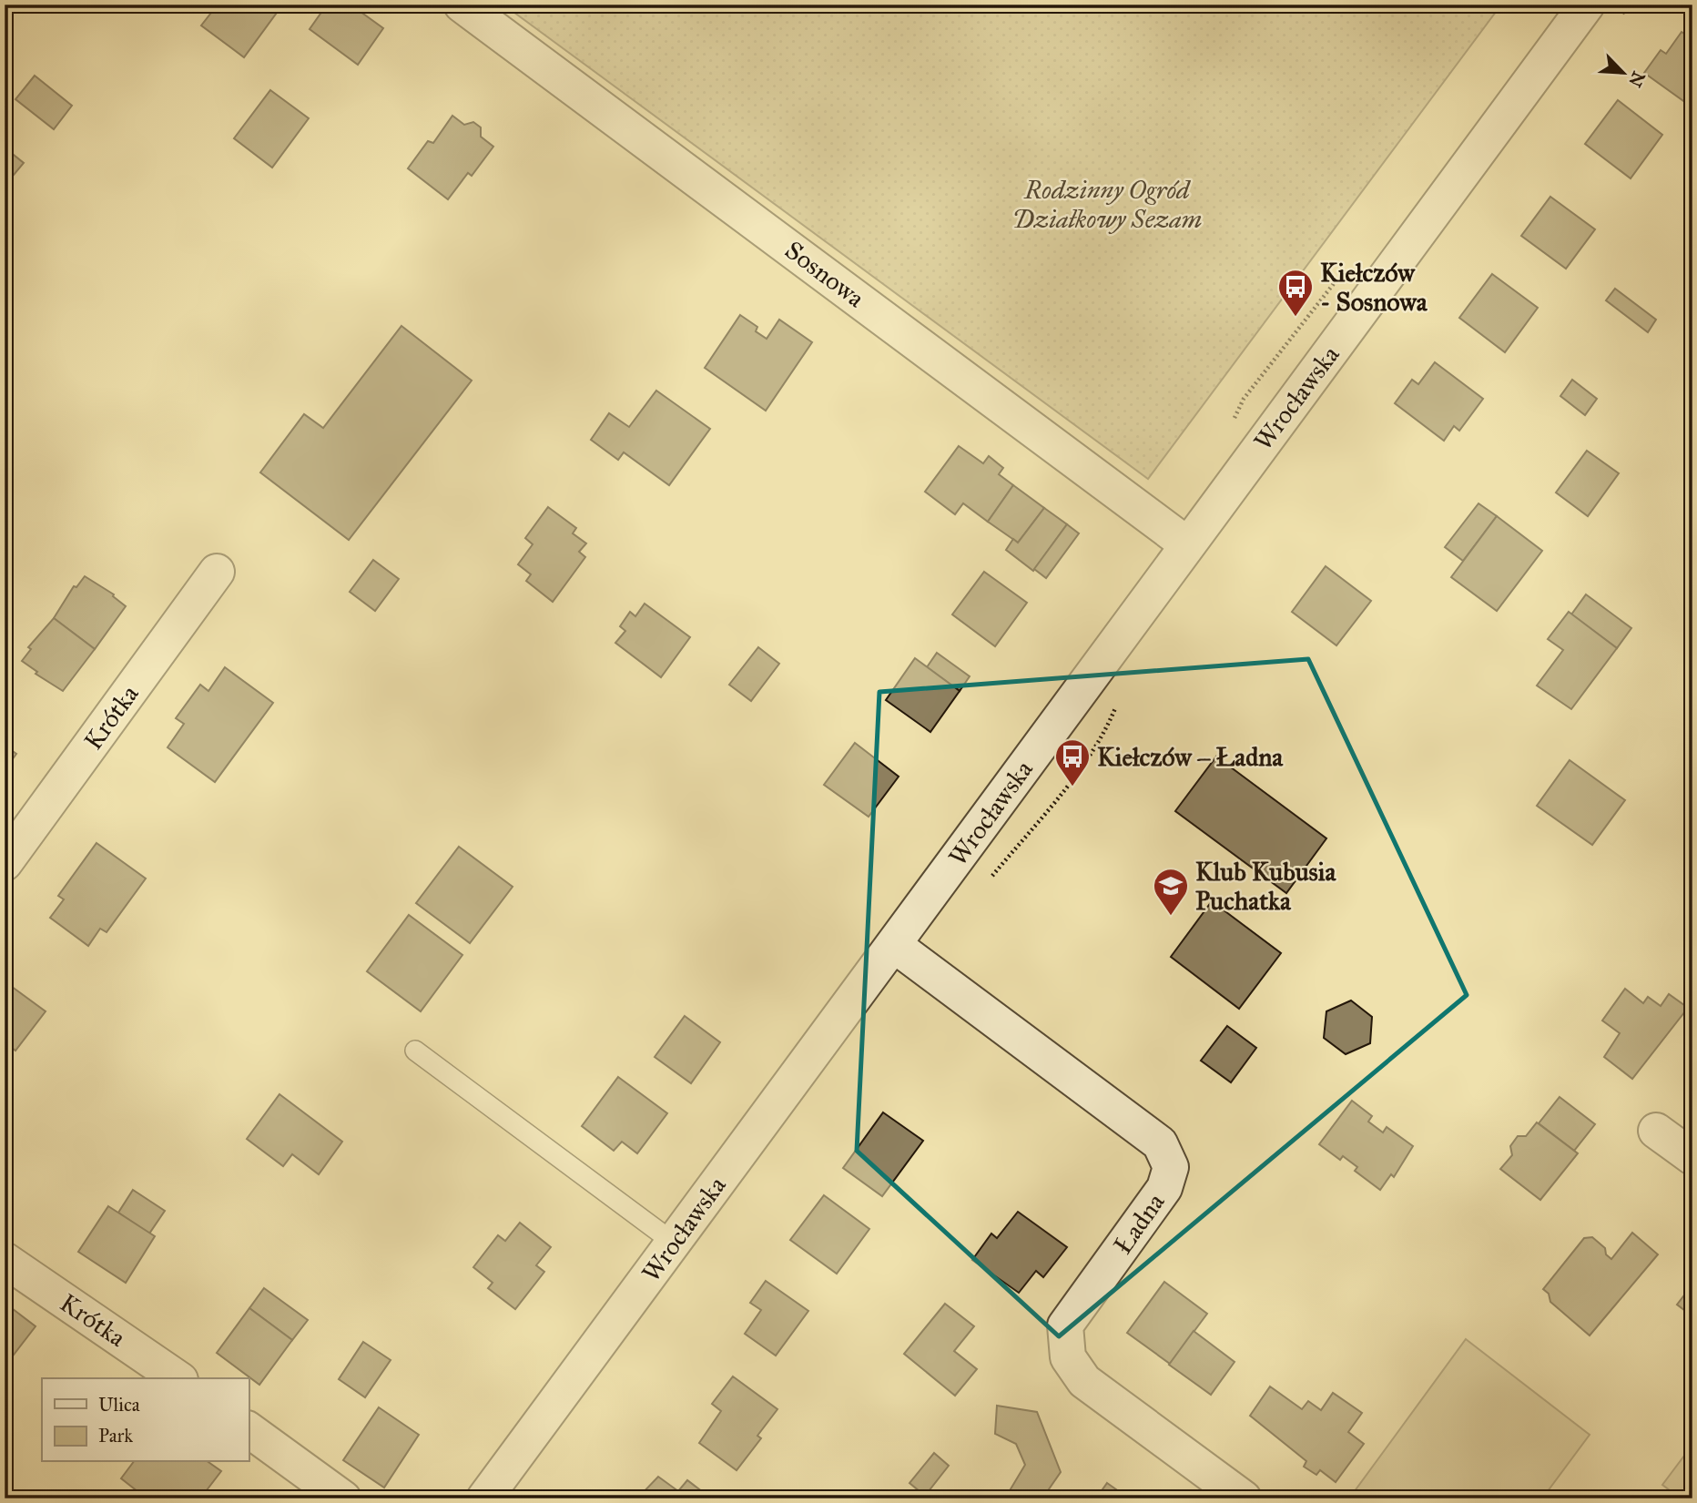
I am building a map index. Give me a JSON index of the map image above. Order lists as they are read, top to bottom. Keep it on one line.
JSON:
{"streets":{"street":["Sosnowa","Wrocławska","Krótka","Ładna"]},"crossings":[["Sosnowa","Wrocławska"],["Wrocławska","Ładna"]],"parks":["Rodzinny Ogród Działkowy Sezam"],"places":{"bus stop":["Kiełczów - Sosnowa","Kiełczów – Ładna"],"school or university":["Klub Kubusia Puchatka"]},"legend":["Ulica","Park"],"north":"bottom right"}
